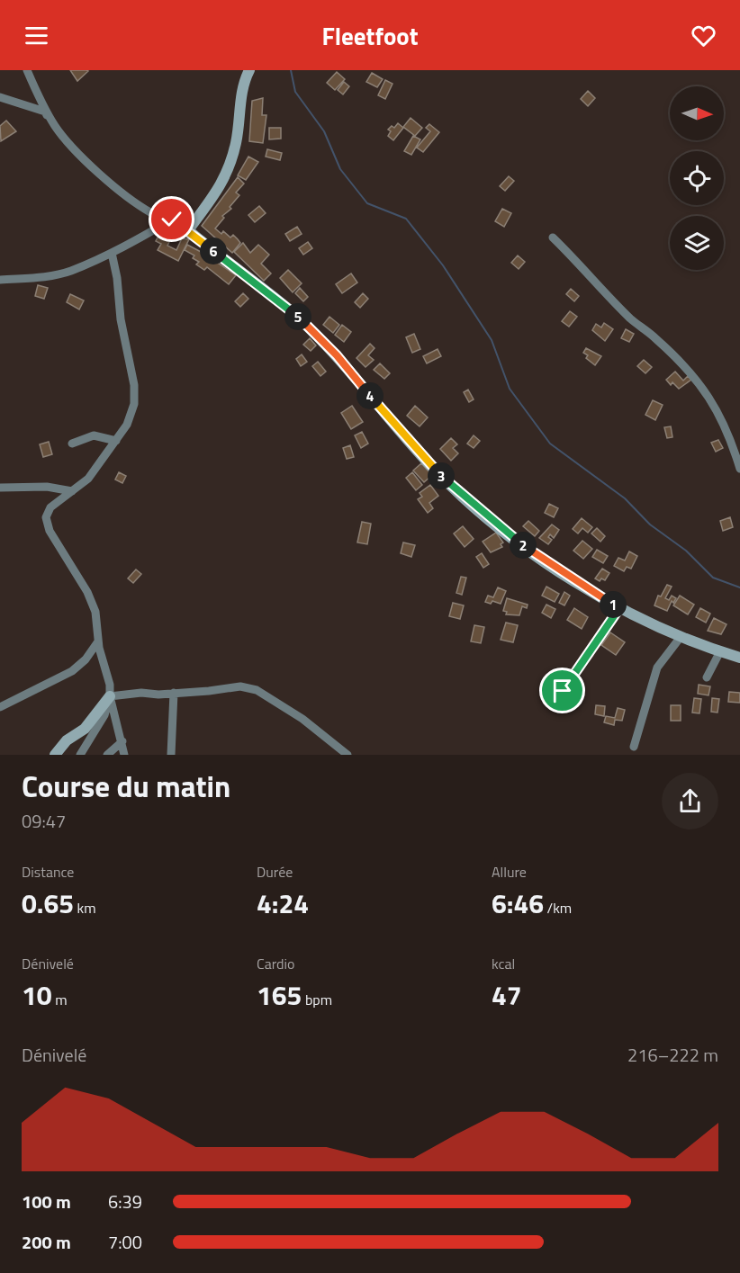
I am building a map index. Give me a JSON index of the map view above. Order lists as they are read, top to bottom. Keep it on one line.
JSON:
{"north":"right","page":{"header":"Fleetfoot","pins":["6","5","4","3","2","1"],"heading":["Course du matin","09:47"],"stats":[["Distance","0.65 km"],["Durée","4:24"],["Allure","6:46 /km"],["Dénivelé","10 m"],["Cardio","165 bpm"],["kcal","47"]],"chart":["Dénivelé","216–222 m"],"list":[{"name":"100 m","note":"6:39"},{"name":"200 m","note":"7:00"}]}}
